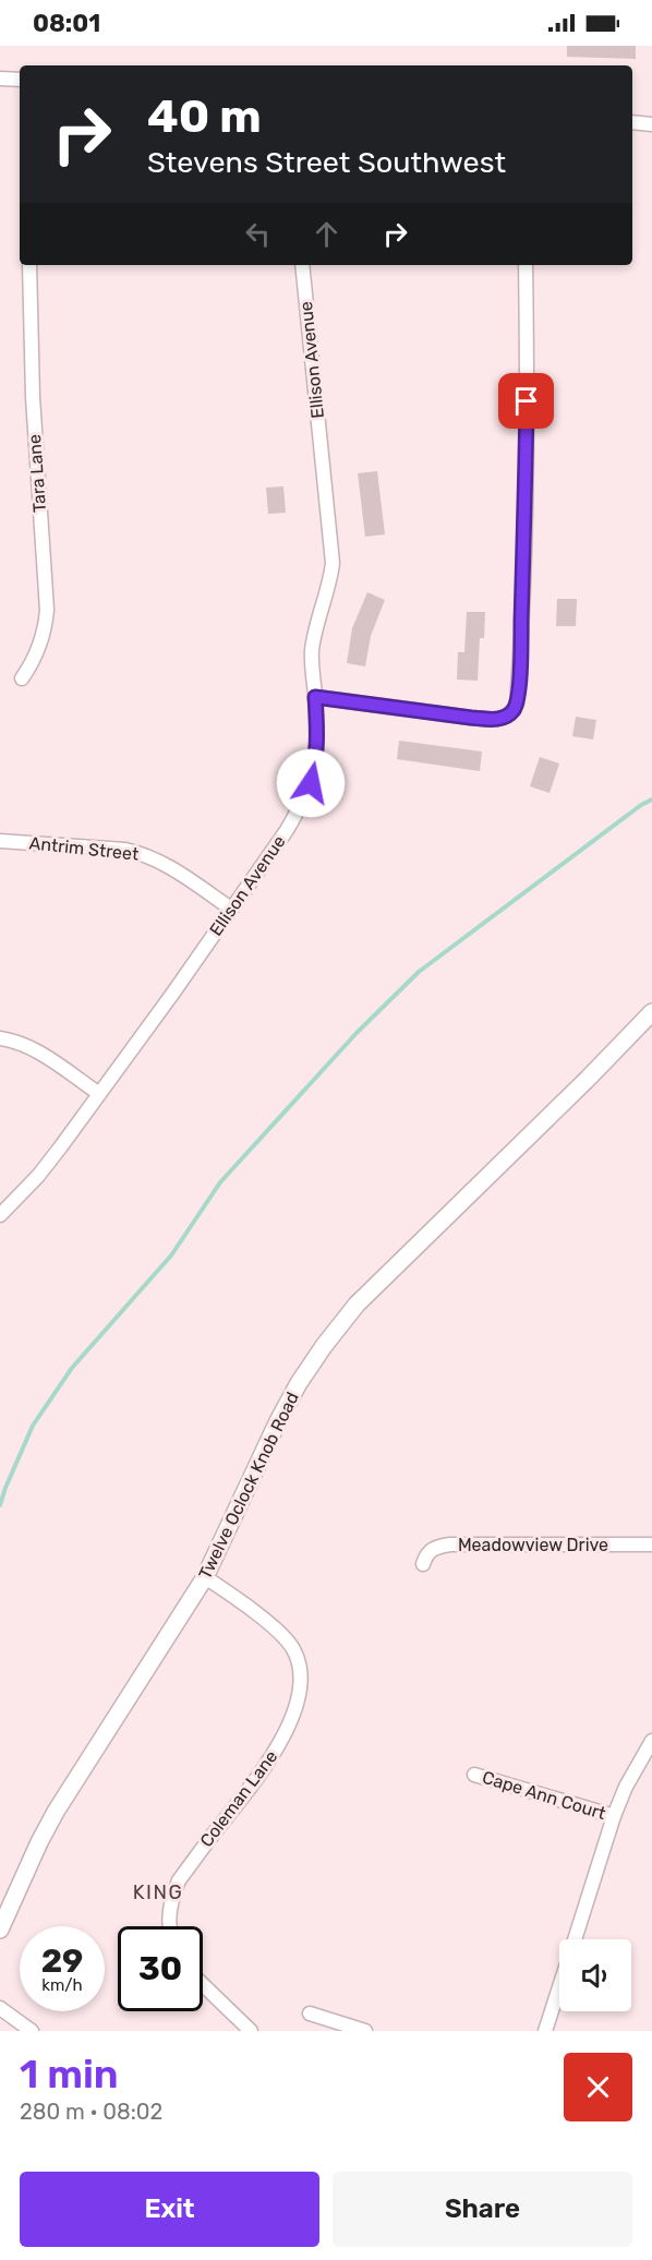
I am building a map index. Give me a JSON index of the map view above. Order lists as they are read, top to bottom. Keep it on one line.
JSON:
{"streets":{"street":["Ellison Avenue","Tara Lane","Antrim Street","Twelve Oclock Knob Road","Meadowview Drive","Cape Ann Court","Coleman Lane"]},"crossings":[["Ellison Avenue","Antrim Street"],["Twelve Oclock Knob Road","Coleman Lane"]],"districts":["KING"],"page":{"status":"08:01","turn":["40 m","Stevens Street Southwest"],"speed":"29 km/h","limit":"30","heading":["1 min","280 m · 08:02"],"buttons":["Exit","Share"]}}
